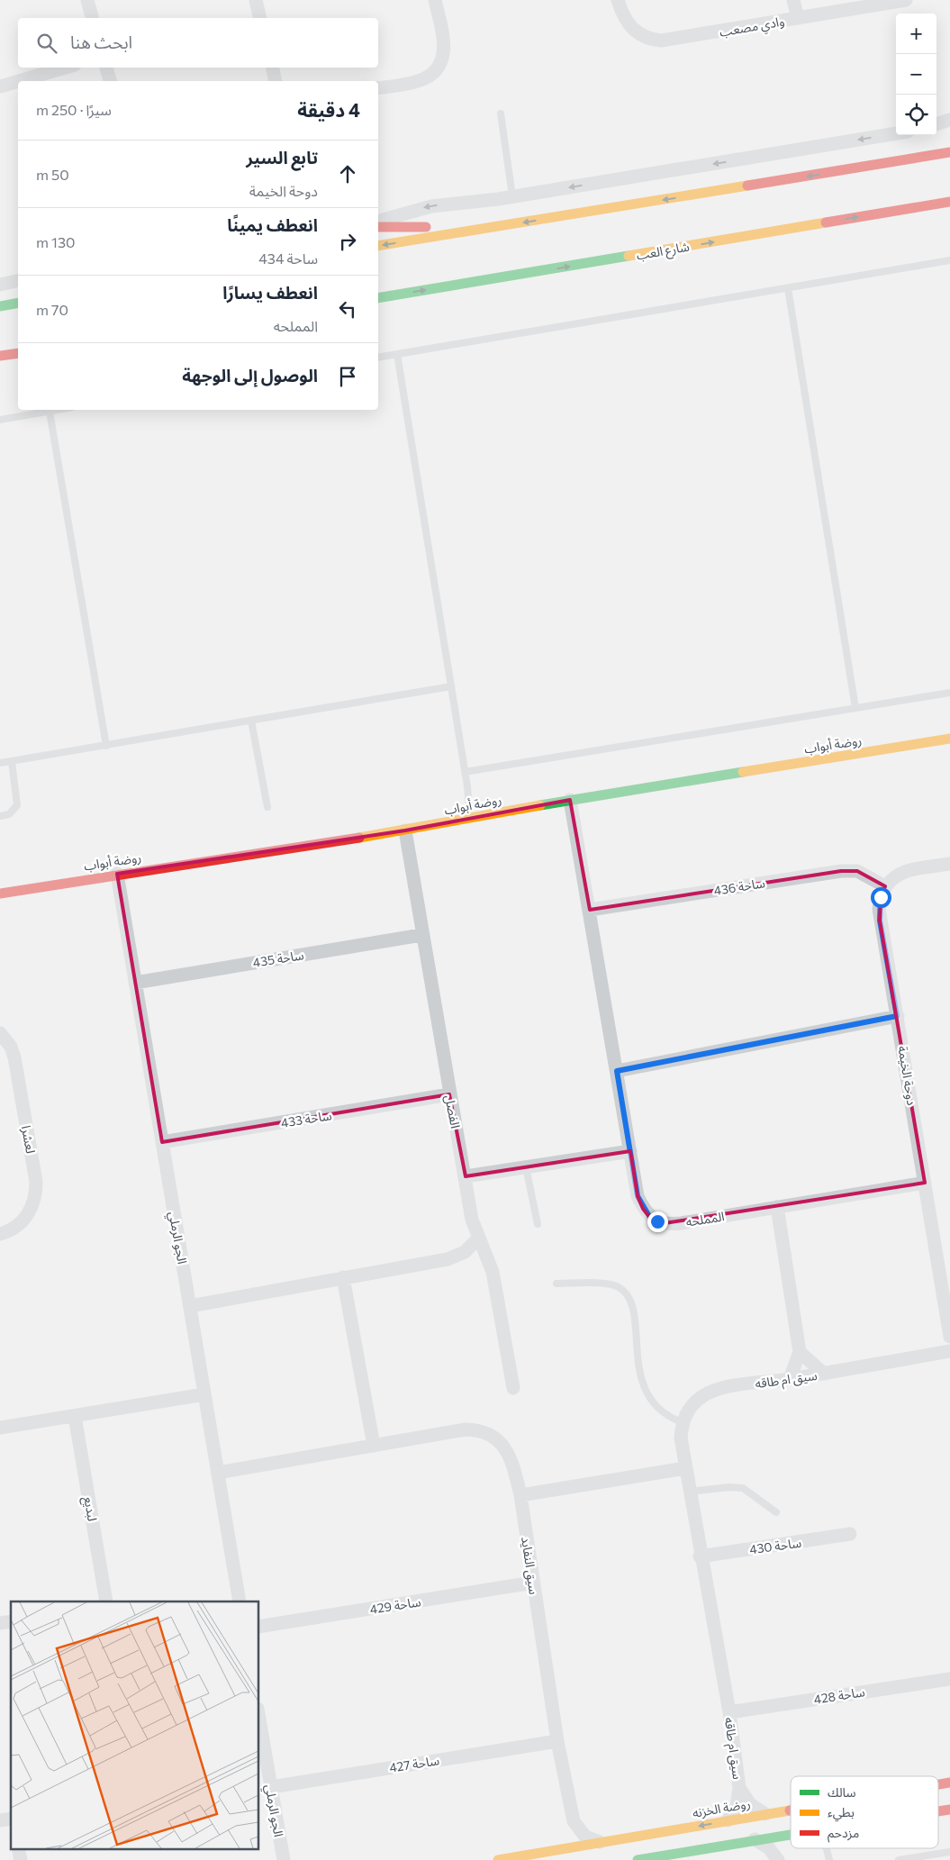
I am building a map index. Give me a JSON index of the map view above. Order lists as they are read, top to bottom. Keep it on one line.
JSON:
{"streets":{"street":["وادي مصعب","شارع العب","روضة أبواب","ساحة 436","ساحة 435","دوحة الخيمة","الفصل","ساحة 433","لعشرا","المملحه","الجو الرملي","سيق ام طاقه","لبديع","ساحة 430","سيق النفايد","ساحة 429","ساحة 428","ساحة 427","روضة الخزنه"]},"crossings":[["روضة أبواب","الفصل"],["روضة أبواب","المملحه"],["روضة أبواب","الجو الرملي"],["ساحة 436","دوحة الخيمة"],["ساحة 436","المملحه"],["ساحة 435","الفصل"],["ساحة 435","الجو الرملي"],["دوحة الخيمة","المملحه"],["الفصل","ساحة 433"],["ساحة 433","الجو الرملي"],["الجو الرملي","سيق النفايد"],["الجو الرملي","ساحة 427"],["سيق ام طاقه","ساحة 430"],["سيق ام طاقه","ساحة 428"],["سيق ام طاقه","روضة الخزنه"],["سيق النفايد","ساحة 429"],["سيق النفايد","ساحة 427"]],"legend":["سالك","بطيء","مزدحم"],"page":{"map_buttons":["+","−"],"search":"ابحث هنا","heading":["4 دقيقة","سيرًا · 250 m"],"list":[["تابع السير","دوحة الخيمة","50 m"],["انعطف يمينًا","ساحة 434","130 m"],["انعطف يسارًا","المملحه","70 m"],"الوصول إلى الوجهة"]}}
